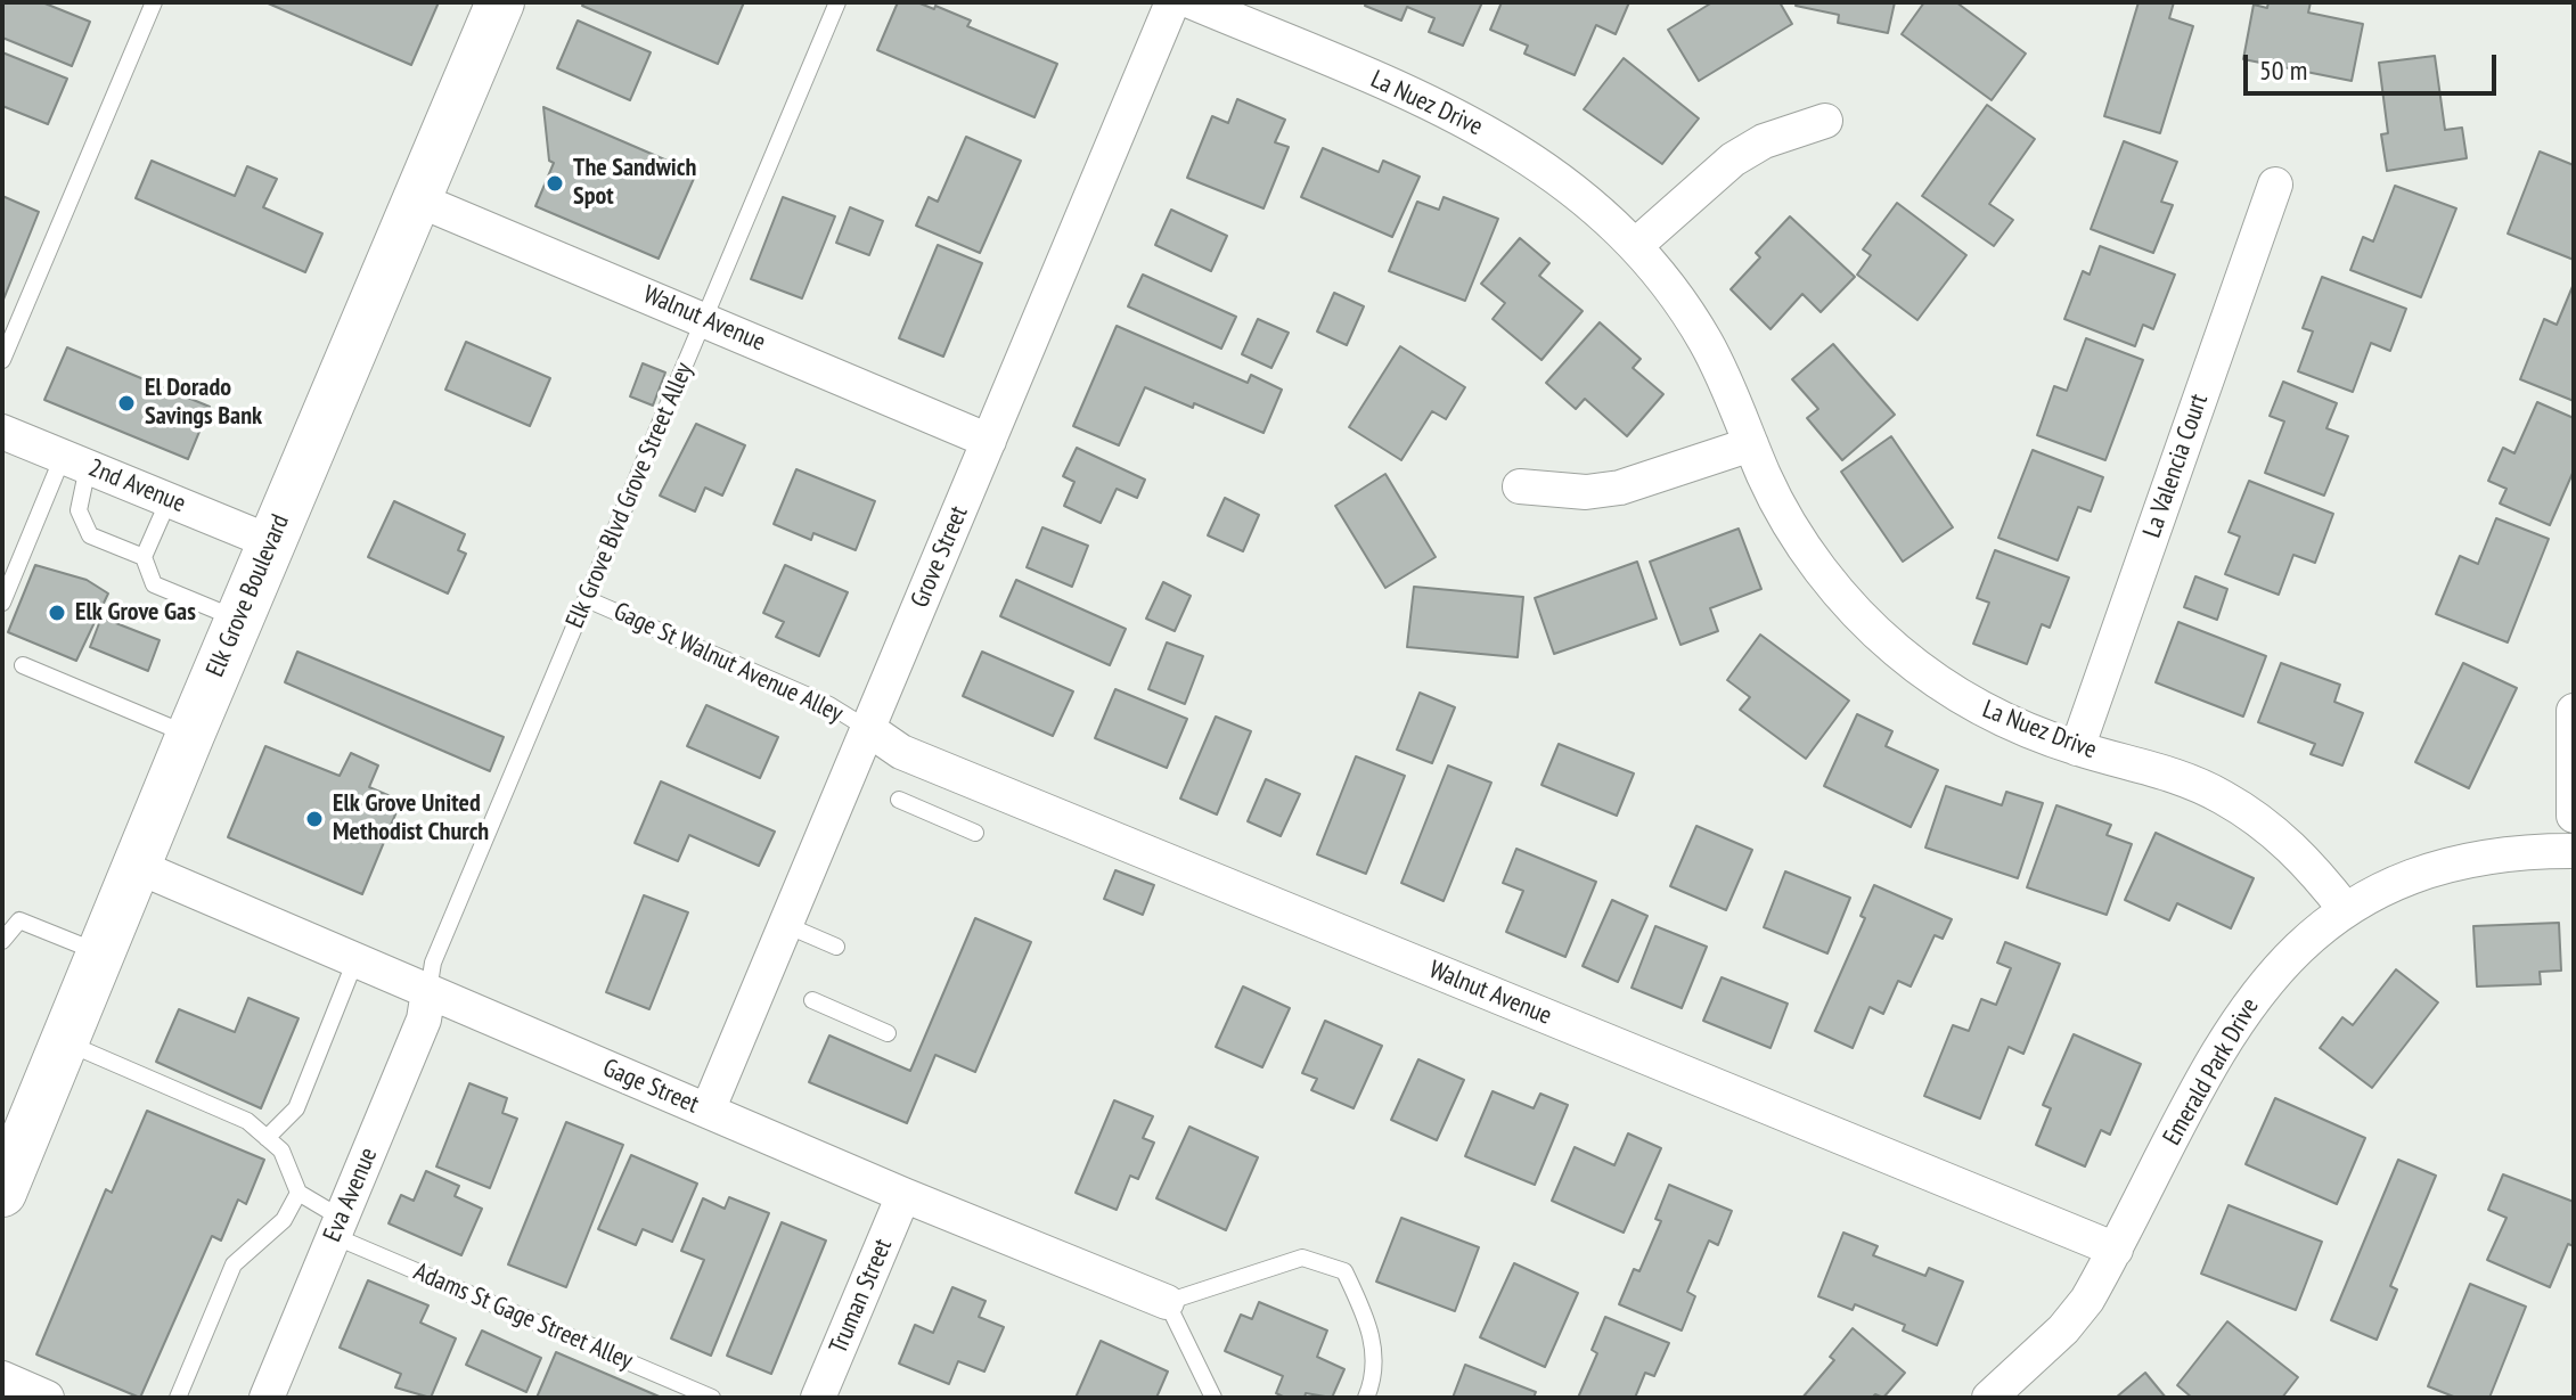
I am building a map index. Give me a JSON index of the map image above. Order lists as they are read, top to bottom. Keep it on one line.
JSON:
{"streets":{"main road":["Elk Grove Boulevard"],"street":["La Nuez Drive","Walnut Avenue","La Valencia Court","2nd Avenue","Grove Street","Emerald Park Drive","Gage Street","Eva Avenue","Truman Street"],"lane":["Elk Grove Blvd Grove Street Alley","Gage St Walnut Avenue Alley","Adams St Gage Street Alley"]},"crossings":[["La Nuez Drive","La Valencia Court"],["La Nuez Drive","Emerald Park Drive"],["Walnut Avenue","Elk Grove Blvd Grove Street Alley"],["Walnut Avenue","Grove Street"],["Walnut Avenue","Elk Grove Boulevard"],["Walnut Avenue","Gage St Walnut Avenue Alley"],["Walnut Avenue","Emerald Park Drive"],["2nd Avenue","Elk Grove Boulevard"],["Elk Grove Blvd Grove Street Alley","Gage St Walnut Avenue Alley"],["Elk Grove Blvd Grove Street Alley","Gage Street"],["Elk Grove Blvd Grove Street Alley","Eva Avenue"],["Grove Street","Gage St Walnut Avenue Alley"],["Grove Street","Gage Street"],["Elk Grove Boulevard","Gage Street"],["Gage Street","Eva Avenue"],["Gage Street","Truman Street"],["Eva Avenue","Adams St Gage Street Alley"]],"places":["The Sandwich Spot","El Dorado Savings Bank","Elk Grove Gas","Elk Grove United Methodist Church"],"scale_bar":"50 m"}
